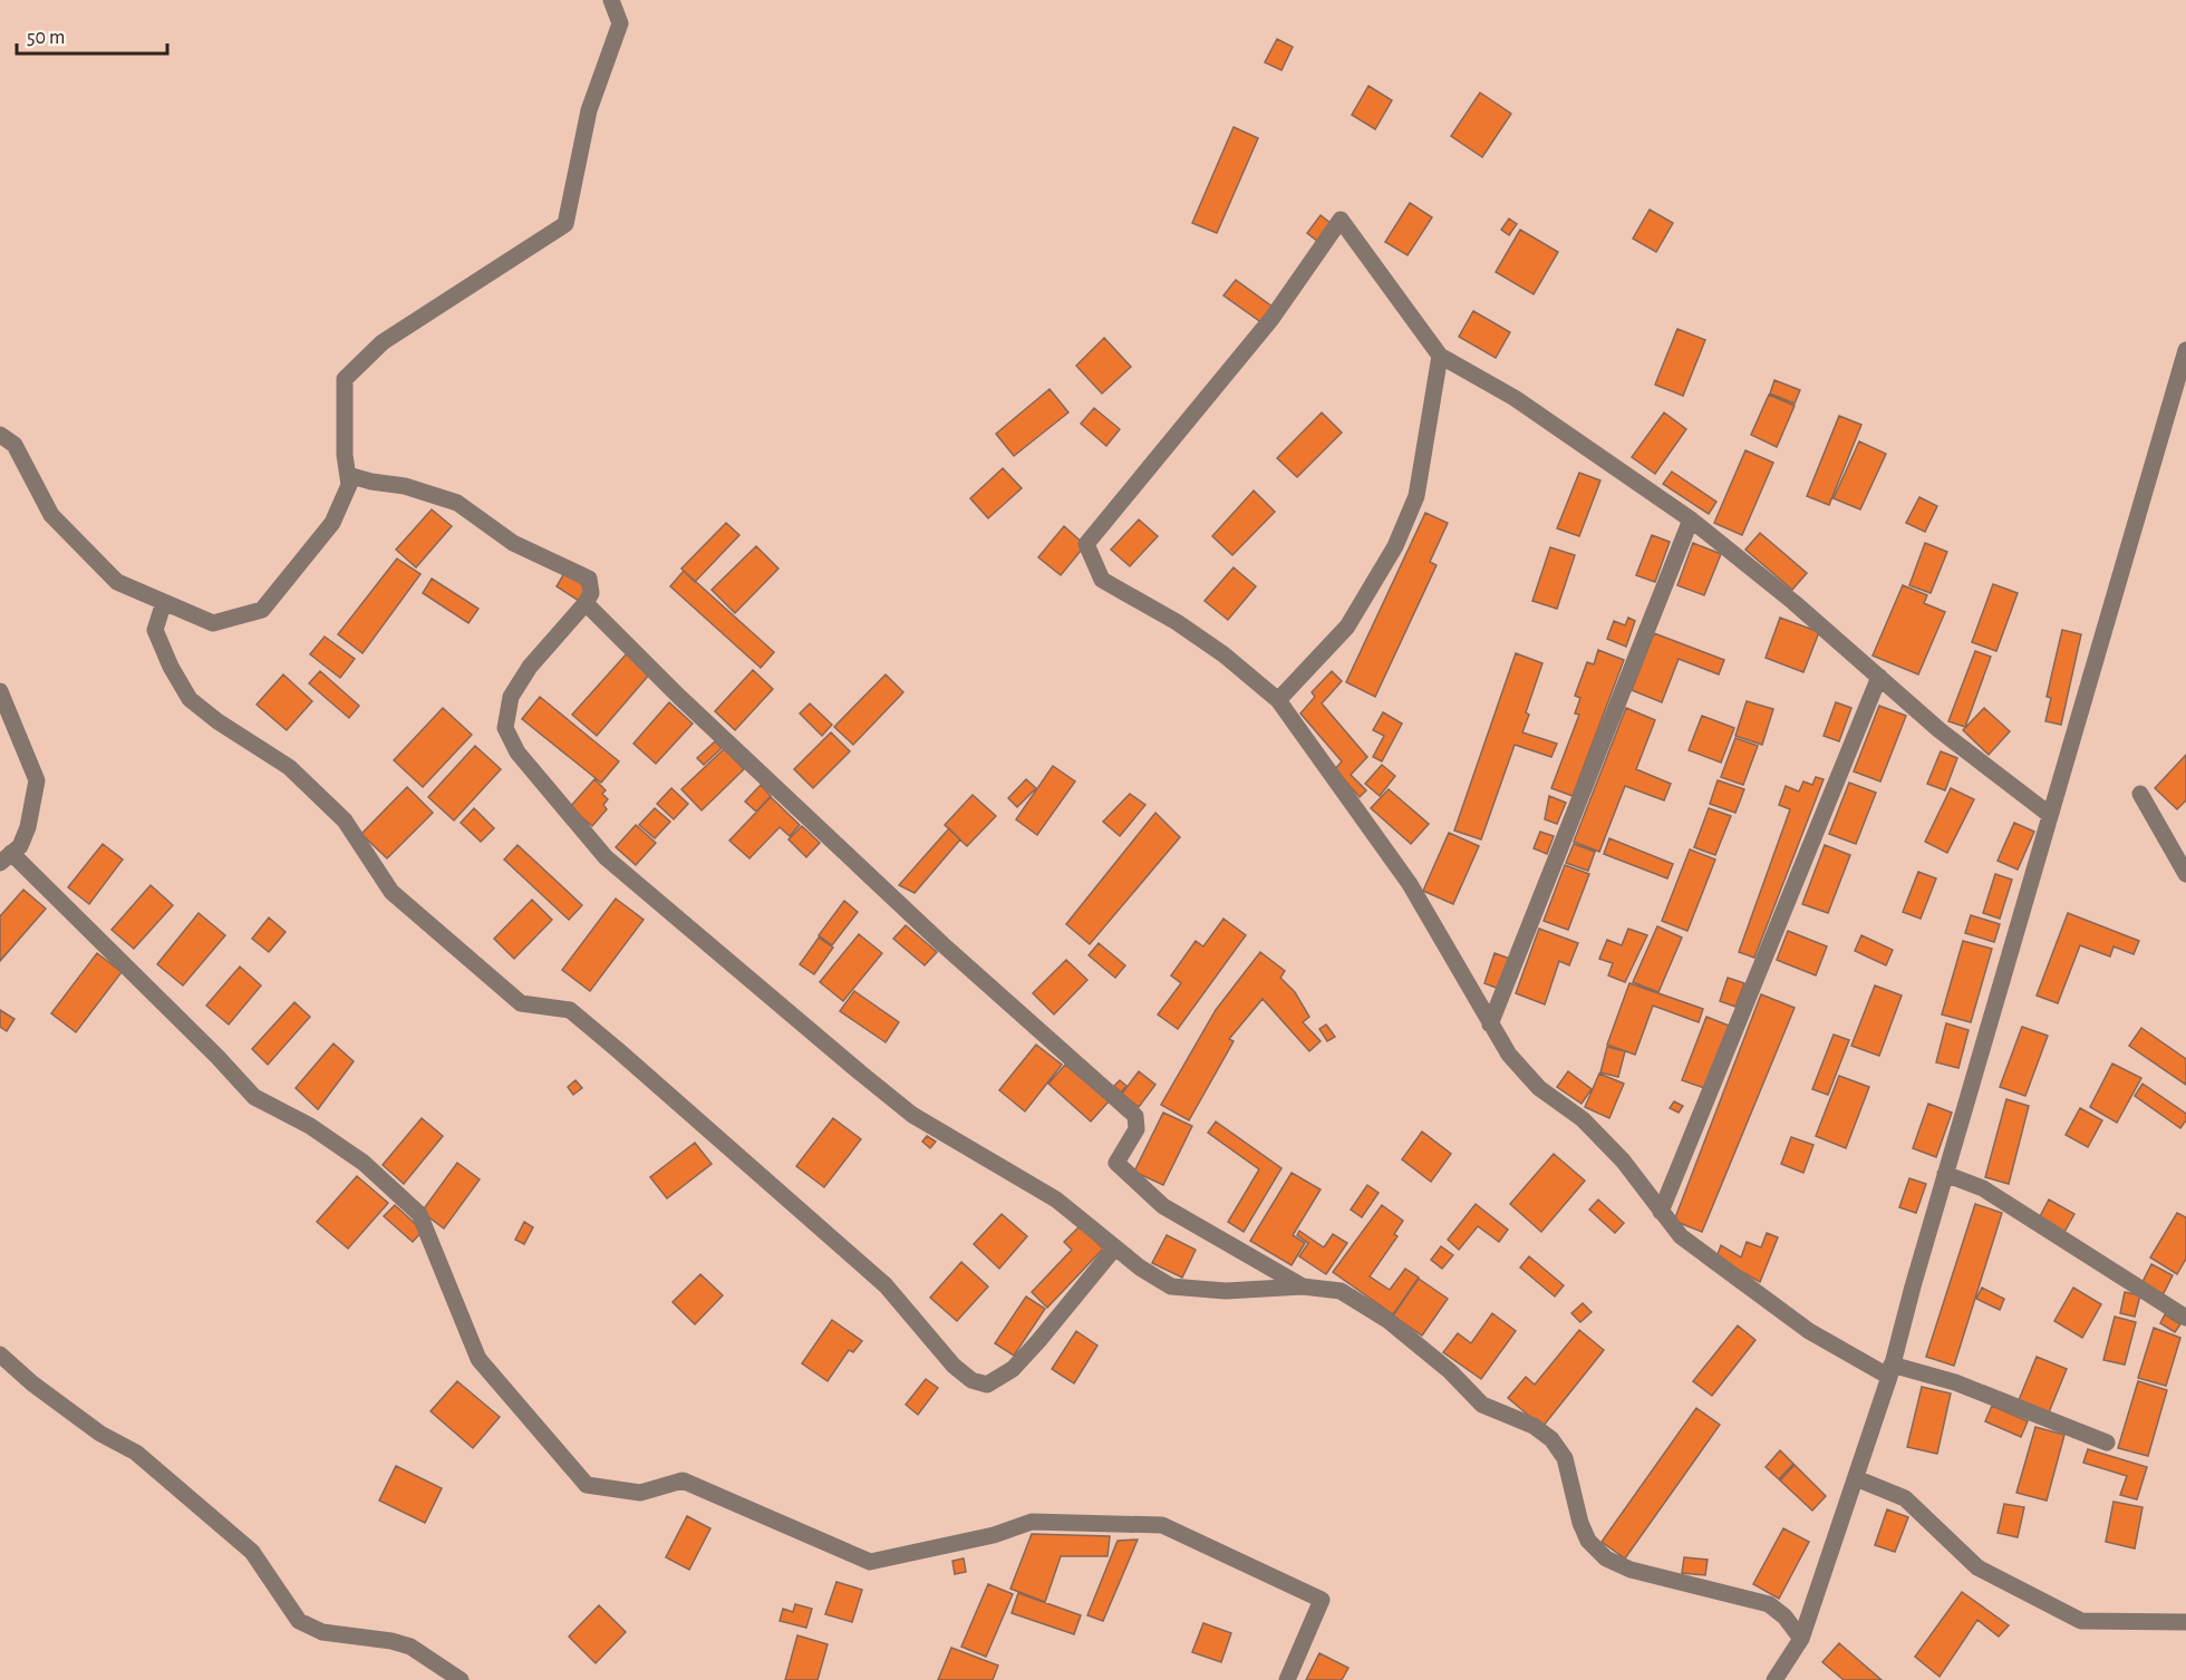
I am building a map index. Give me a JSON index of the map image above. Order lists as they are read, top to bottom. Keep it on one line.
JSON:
{"scale_bar":"50 m"}
